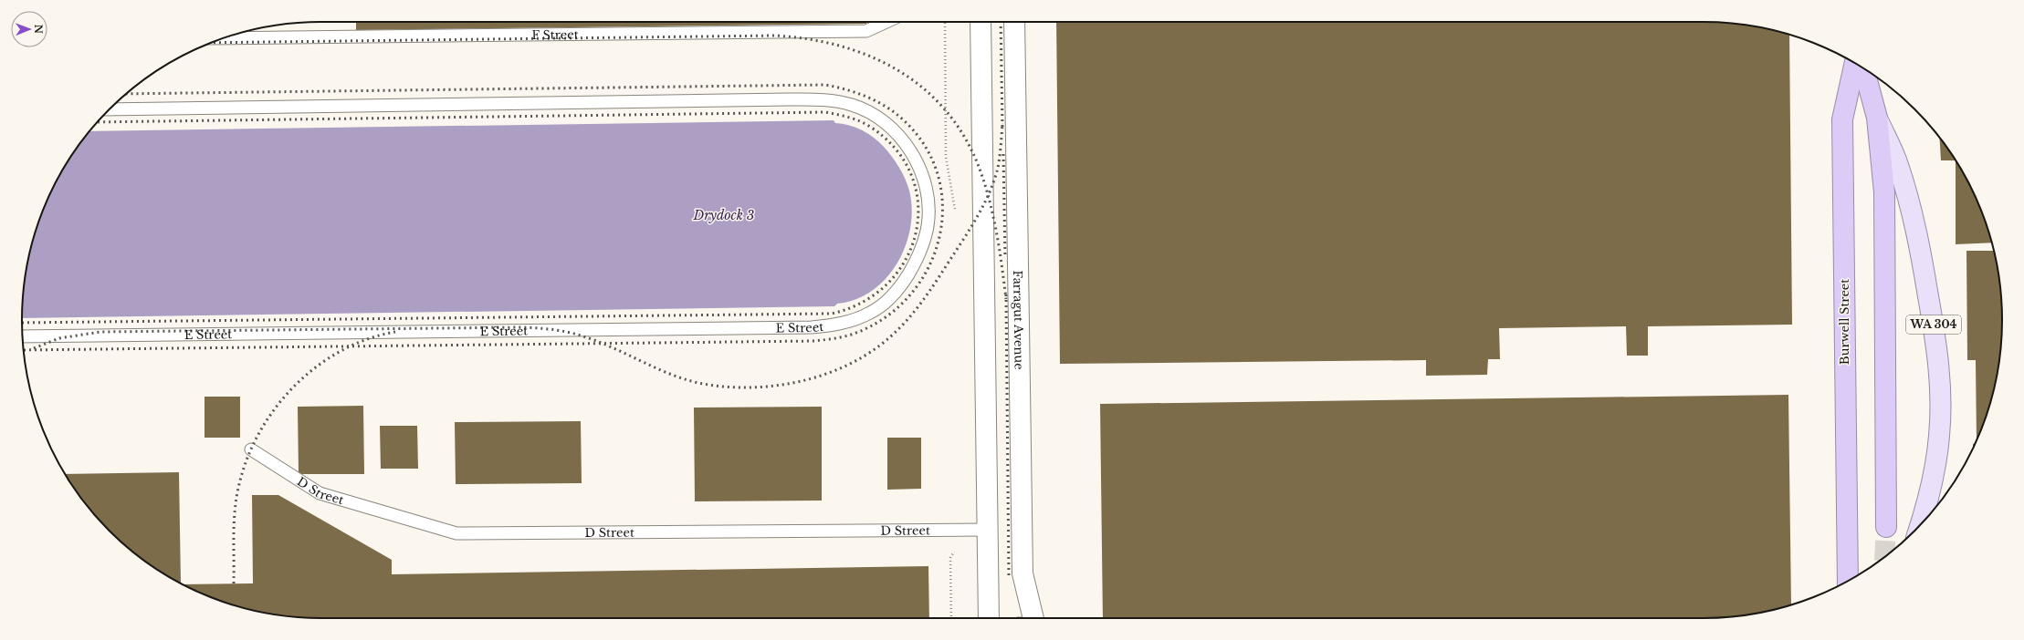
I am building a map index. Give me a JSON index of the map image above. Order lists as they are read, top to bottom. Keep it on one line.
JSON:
{"streets":{"highway":["Burwell Street","WA 304"],"street":["Farragut Avenue"],"lane":["F Street","E Street","D Street"]},"water":["Drydock 3"],"north":"right"}
